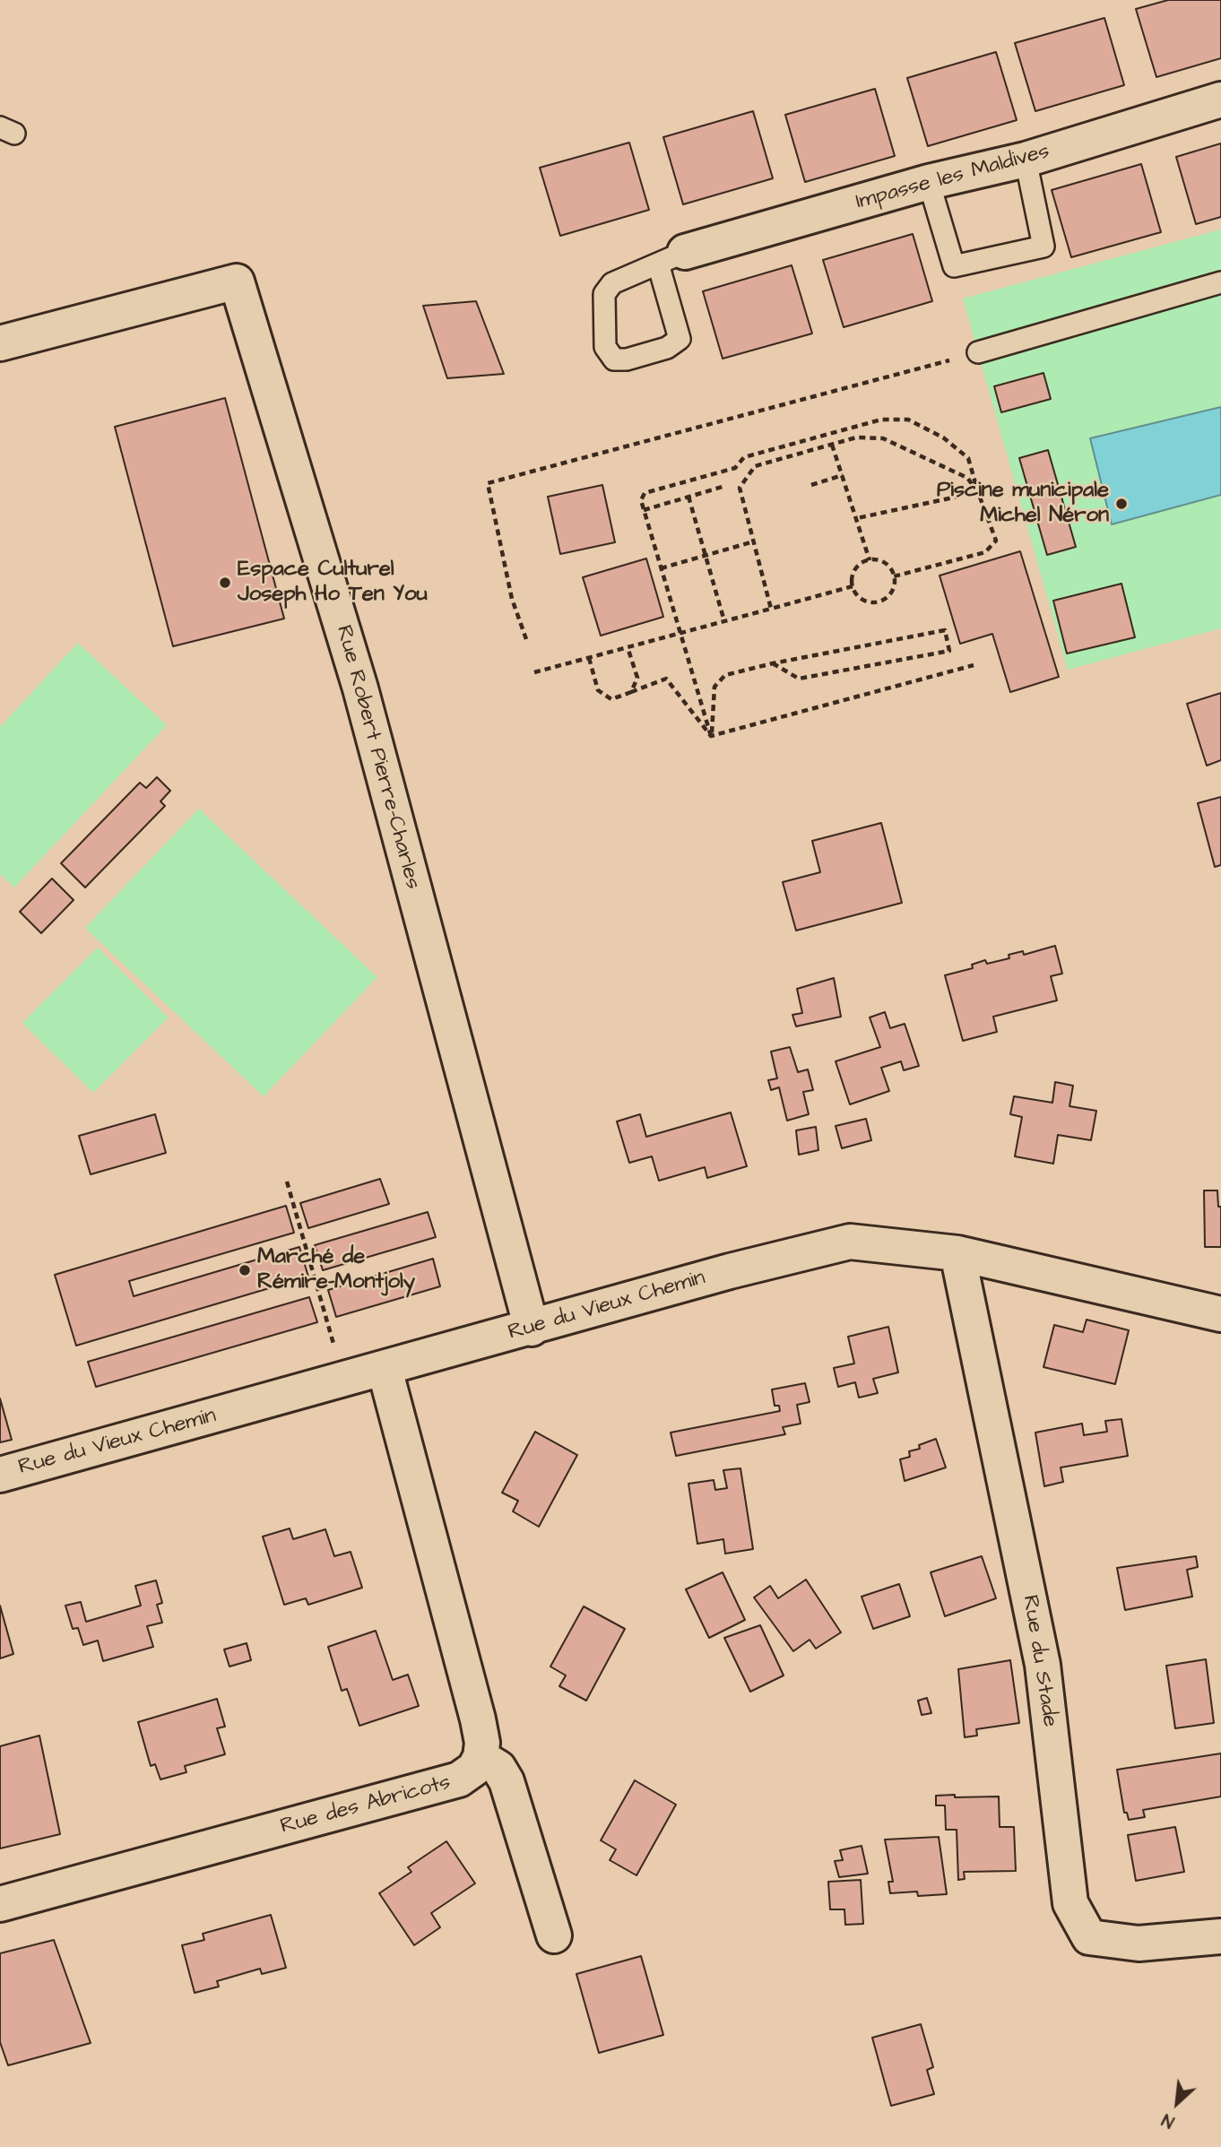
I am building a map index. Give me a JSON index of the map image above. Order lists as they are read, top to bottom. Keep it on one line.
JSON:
{"streets":{"street":["Impasse les Maldives","Rue Robert Pierre-Charles","Rue du Vieux Chemin","Rue du Stade","Rue des Abricots"]},"crossings":[["Rue Robert Pierre-Charles","Rue du Vieux Chemin"],["Rue du Vieux Chemin","Rue du Stade"]],"places":["Piscine municipale Michel Néron","Espace Culturel Joseph Ho Ten You","Marché de Rémire-Montjoly"],"north":"bottom left"}
